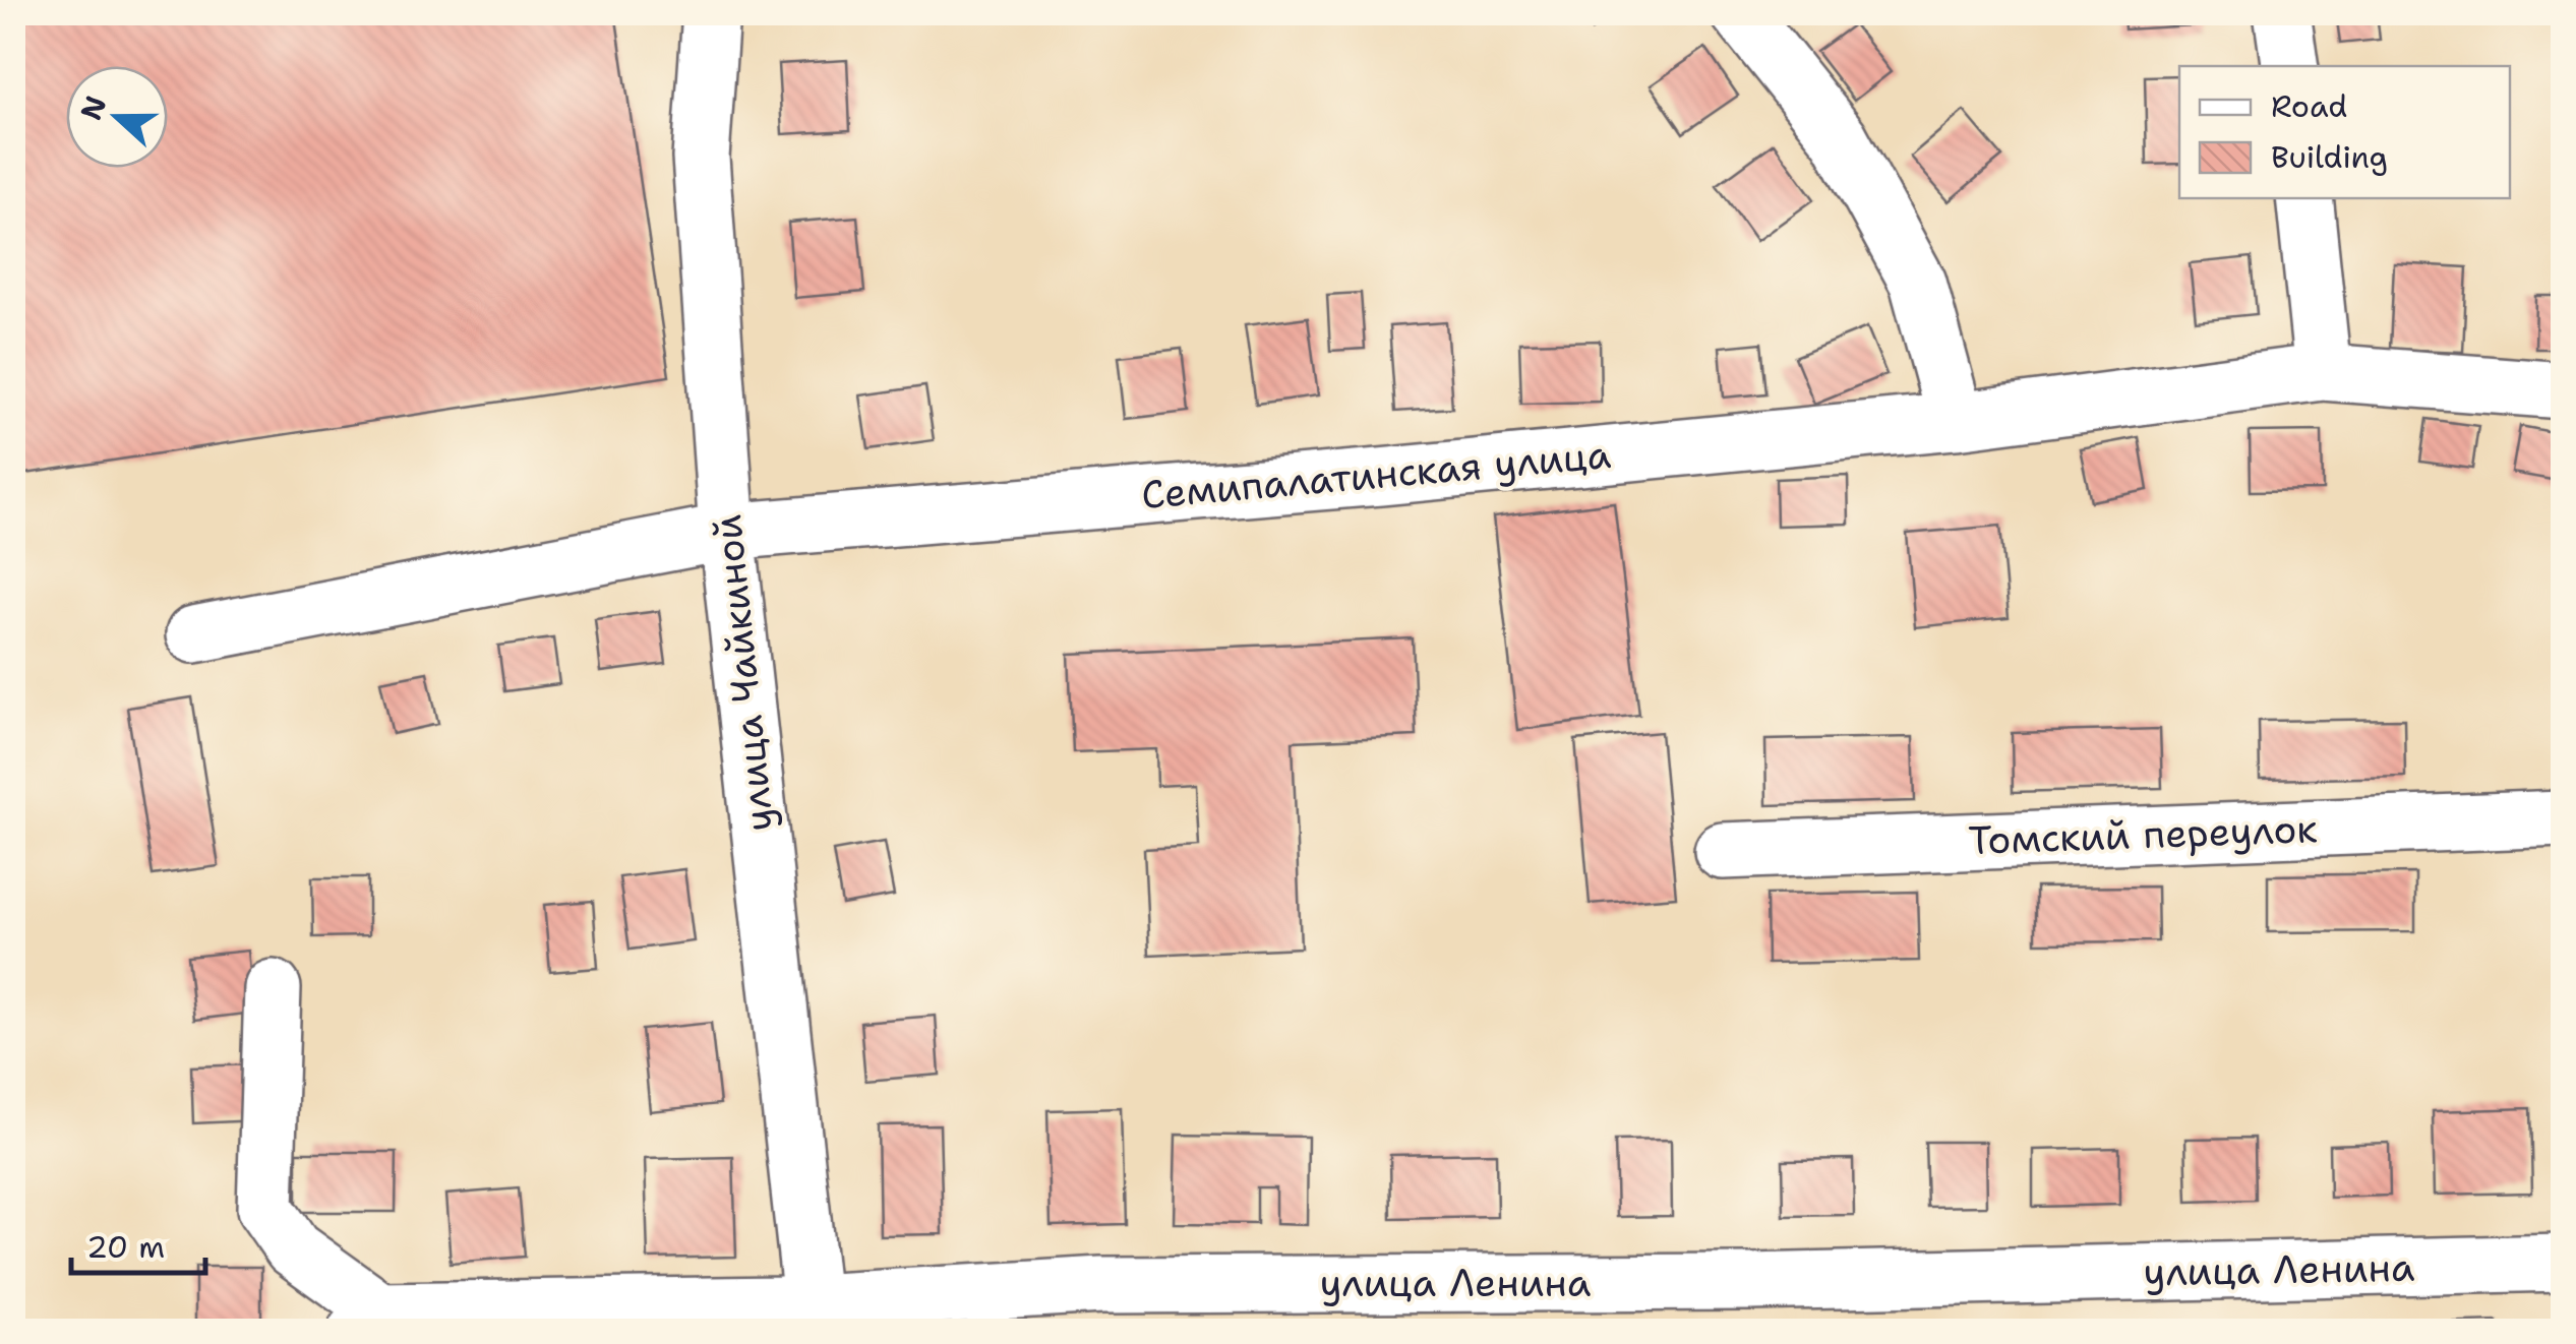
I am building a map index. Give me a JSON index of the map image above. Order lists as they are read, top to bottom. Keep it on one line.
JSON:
{"streets":{"street":["Семипалатинская улица","улица Чайкиной","Томский переулок","улица Ленина"]},"crossings":[["Семипалатинская улица","улица Чайкиной"],["улица Чайкиной","улица Ленина"]],"legend":["Road","Building"],"scale_bar":"20 m","north":"left"}
